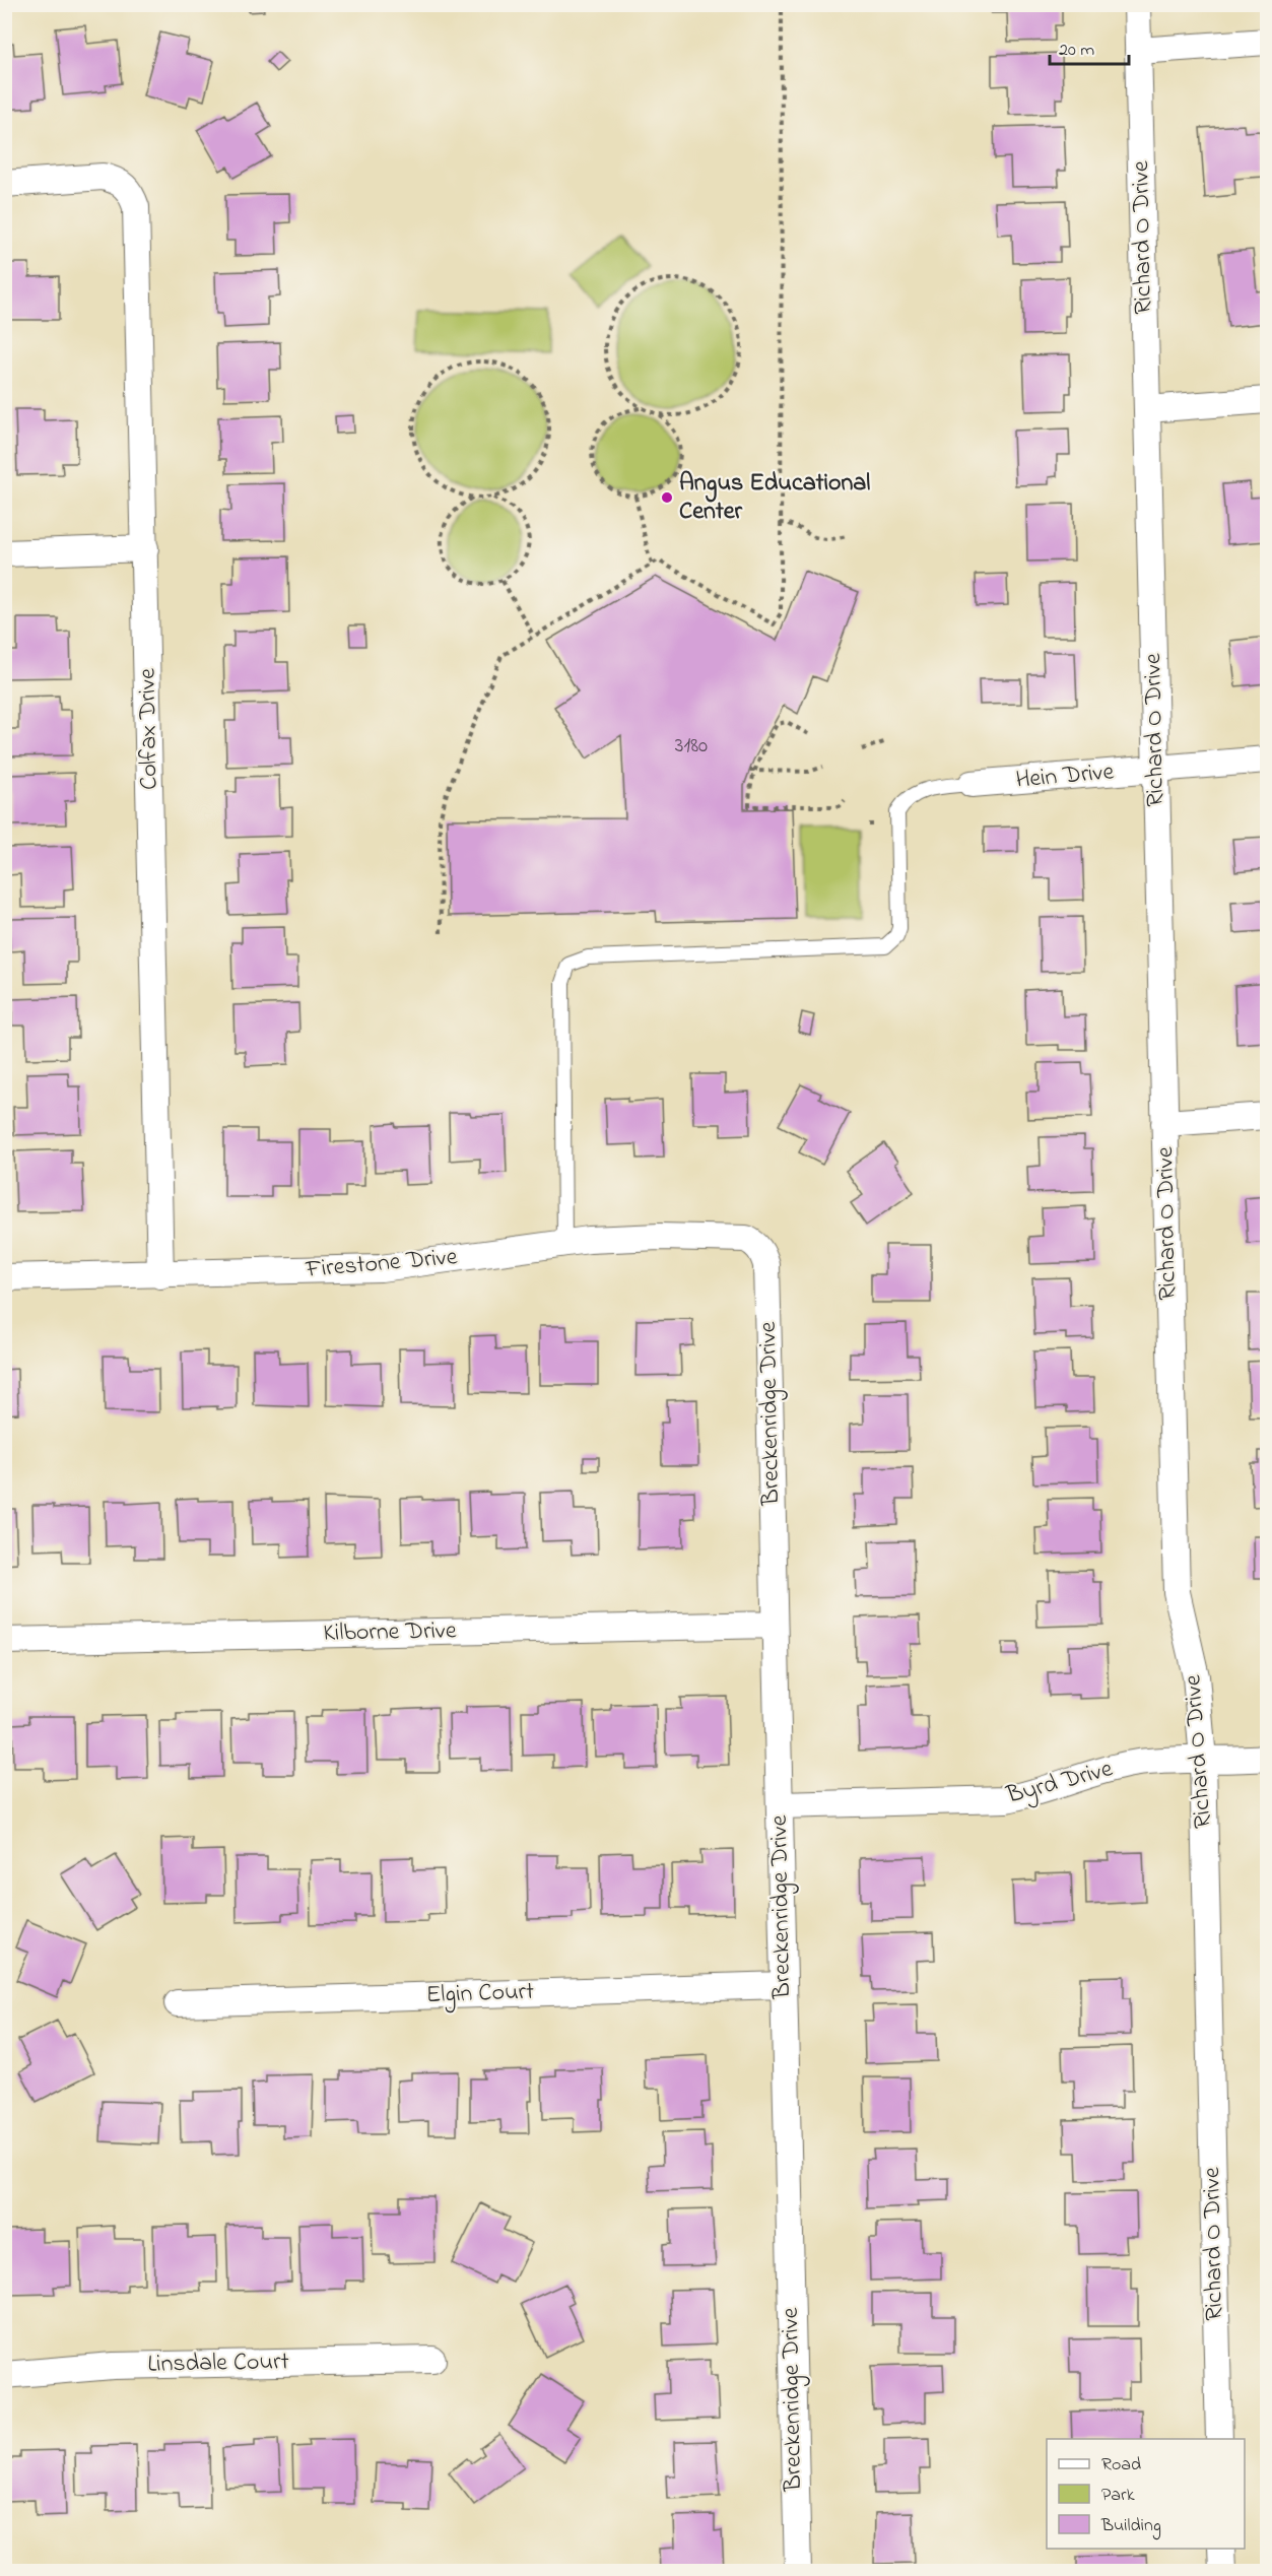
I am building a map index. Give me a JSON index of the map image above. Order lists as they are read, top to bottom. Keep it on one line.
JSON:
{"streets":{"street":["Richard O Drive","Colfax Drive","Hein Drive","Firestone Drive","Breckenridge Drive","Kilborne Drive","Byrd Drive","Elgin Court","Linsdale Court"]},"crossings":[["Richard O Drive","Hein Drive"],["Richard O Drive","Byrd Drive"],["Colfax Drive","Firestone Drive"],["Firestone Drive","Breckenridge Drive"],["Breckenridge Drive","Kilborne Drive"],["Breckenridge Drive","Byrd Drive"],["Breckenridge Drive","Elgin Court"]],"places":["Angus Educational Center"],"house_numbers":["3180"],"legend":["Road","Park","Building"],"scale_bar":"20 m"}
